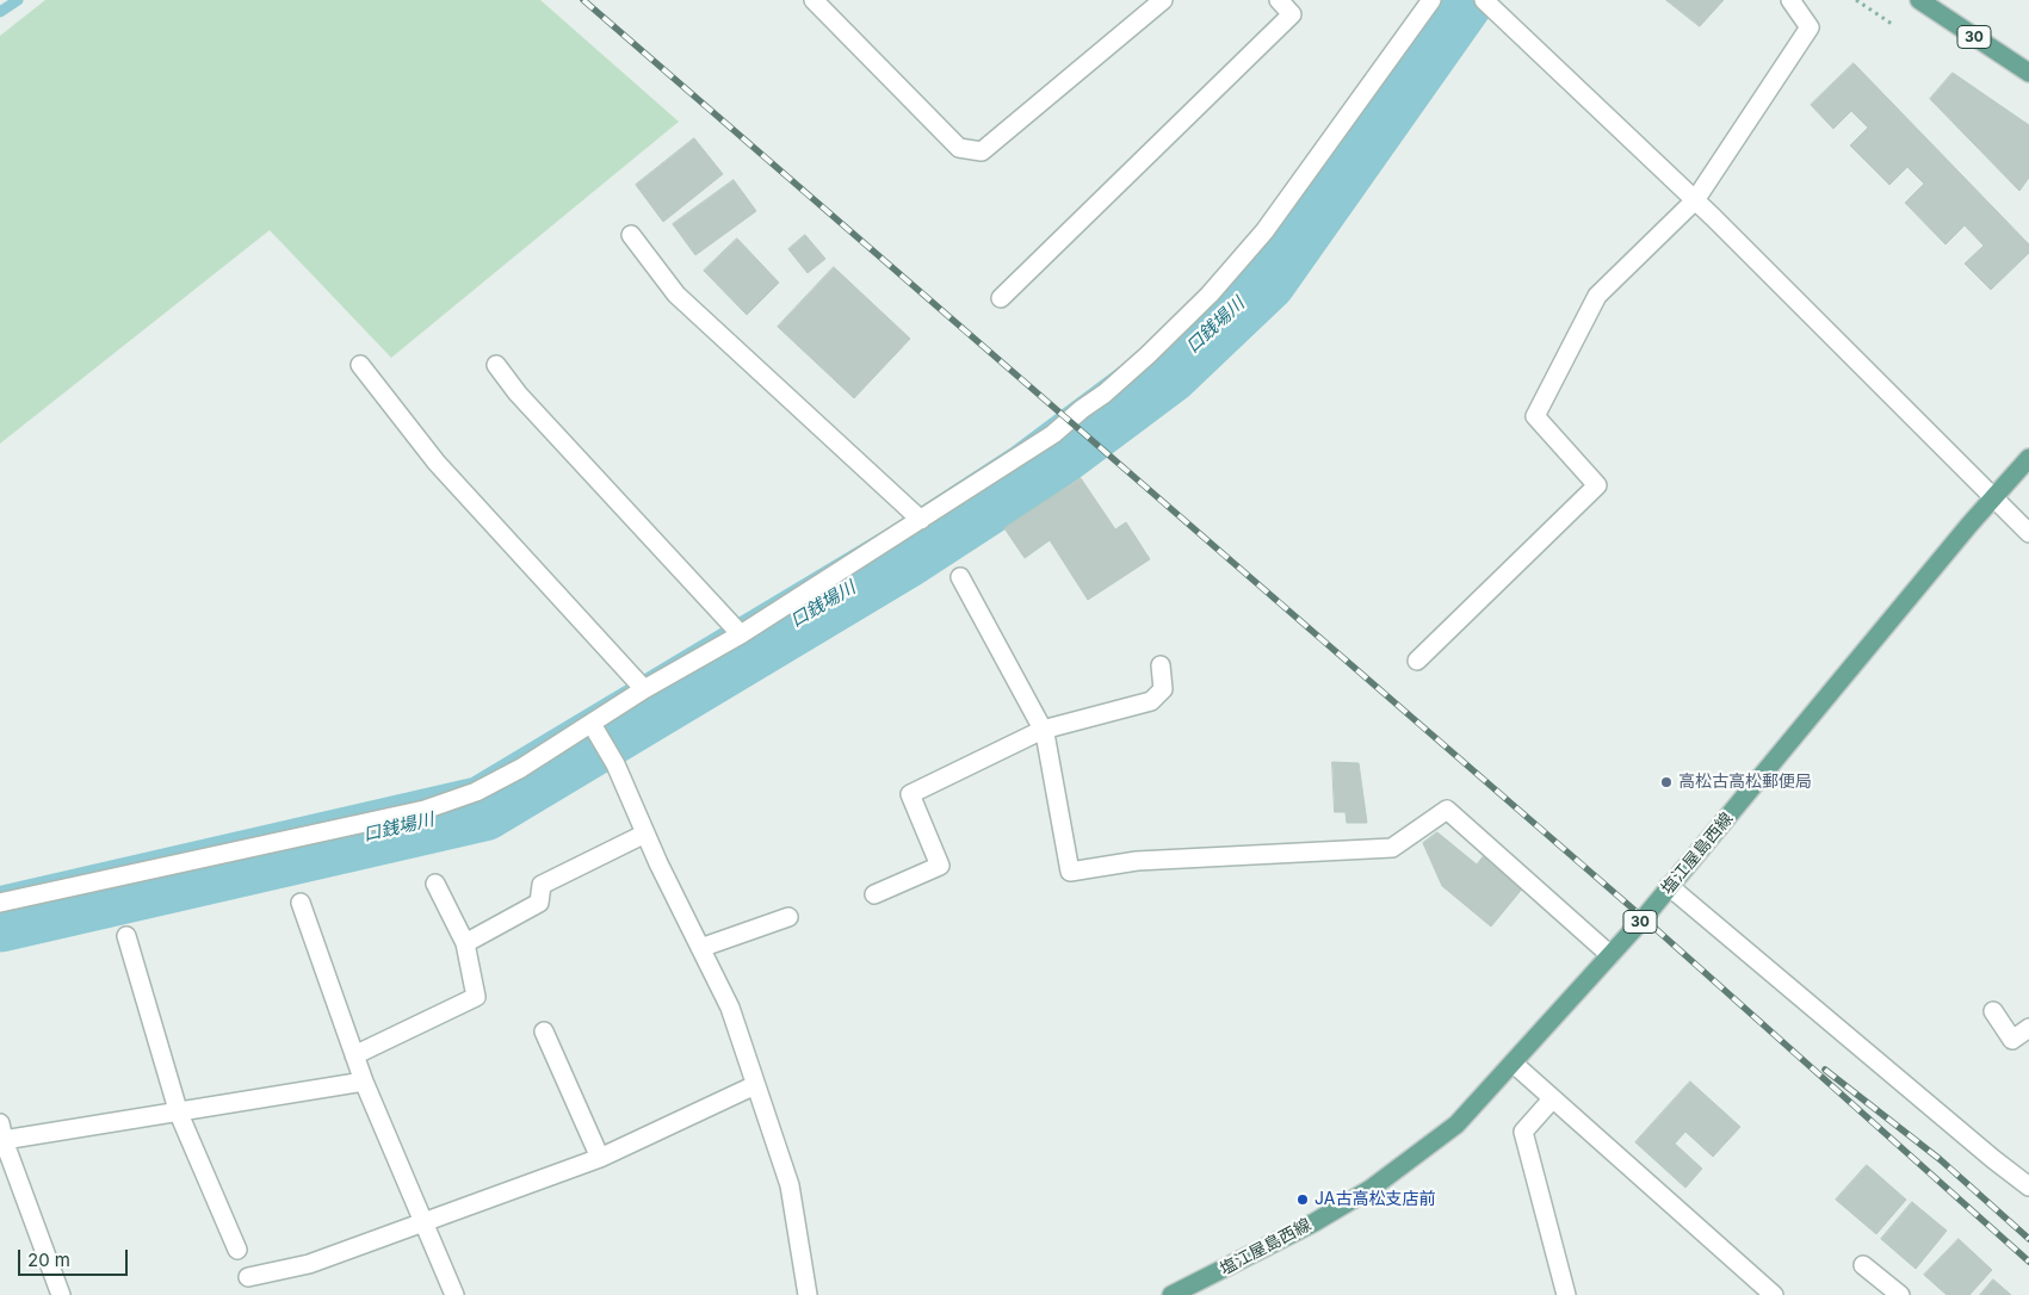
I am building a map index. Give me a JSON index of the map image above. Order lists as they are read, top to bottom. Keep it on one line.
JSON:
{"streets":{"main road":["30","塩江屋島西線"]},"water":["口銭場川"],"places":["高松古高松郵便局","JA古高松支店前"],"scale_bar":"20 m"}
